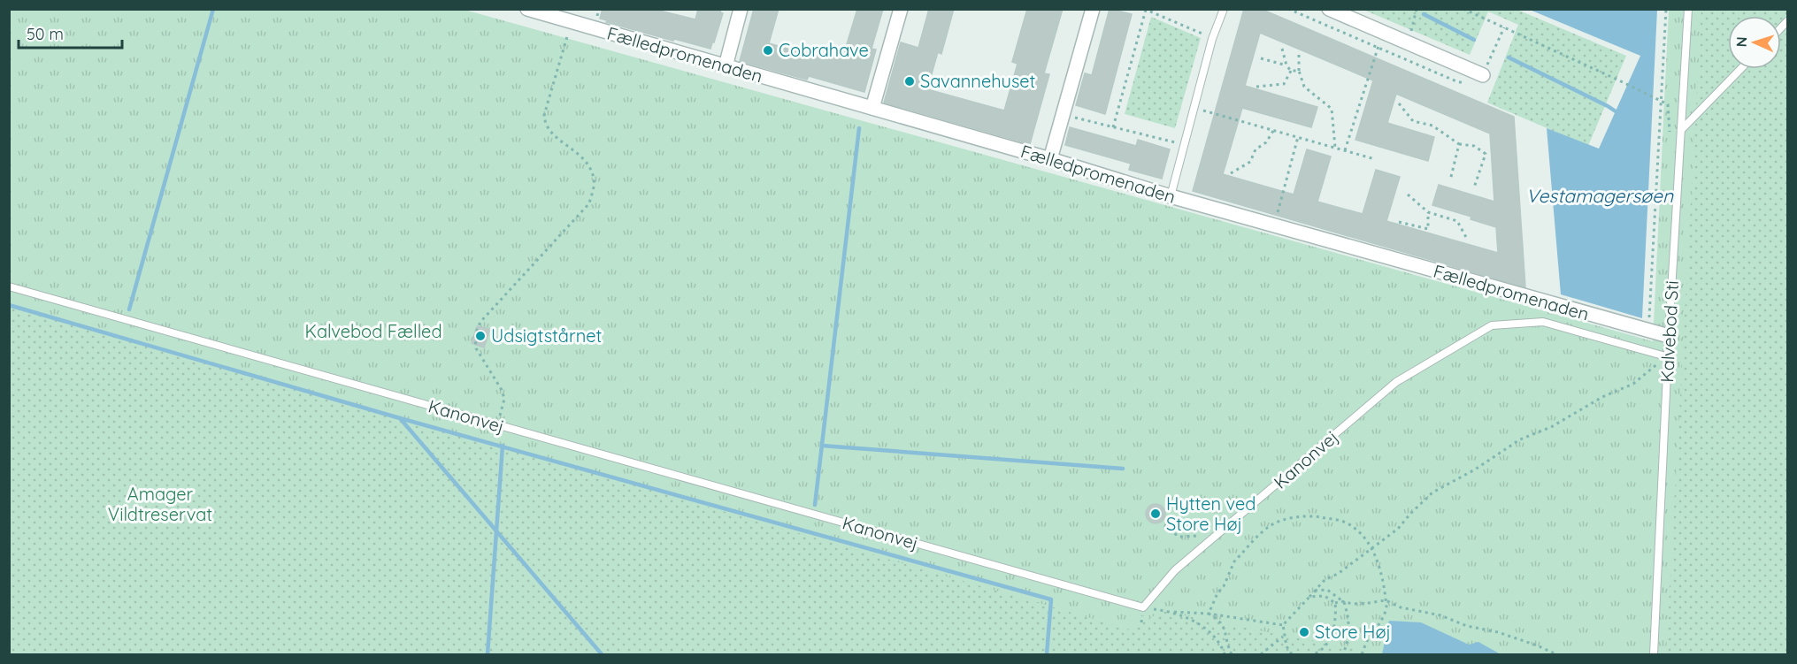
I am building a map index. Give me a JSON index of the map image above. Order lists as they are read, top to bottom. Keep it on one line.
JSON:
{"streets":{"street":["Fælledpromenaden"],"lane":["Kalvebod Sti","Kanonvej"]},"crossings":[["Fælledpromenaden","Kalvebod Sti"],["Kalvebod Sti","Kanonvej"]],"water":["Vestamagersøen"],"parks":["Kalvebod Fælled","Amager Vildtreservat"],"places":["Cobrahave","Savannehuset","Udsigtstårnet","Hytten ved Store Høj","Store Høj"],"scale_bar":"50 m","north":"left"}
